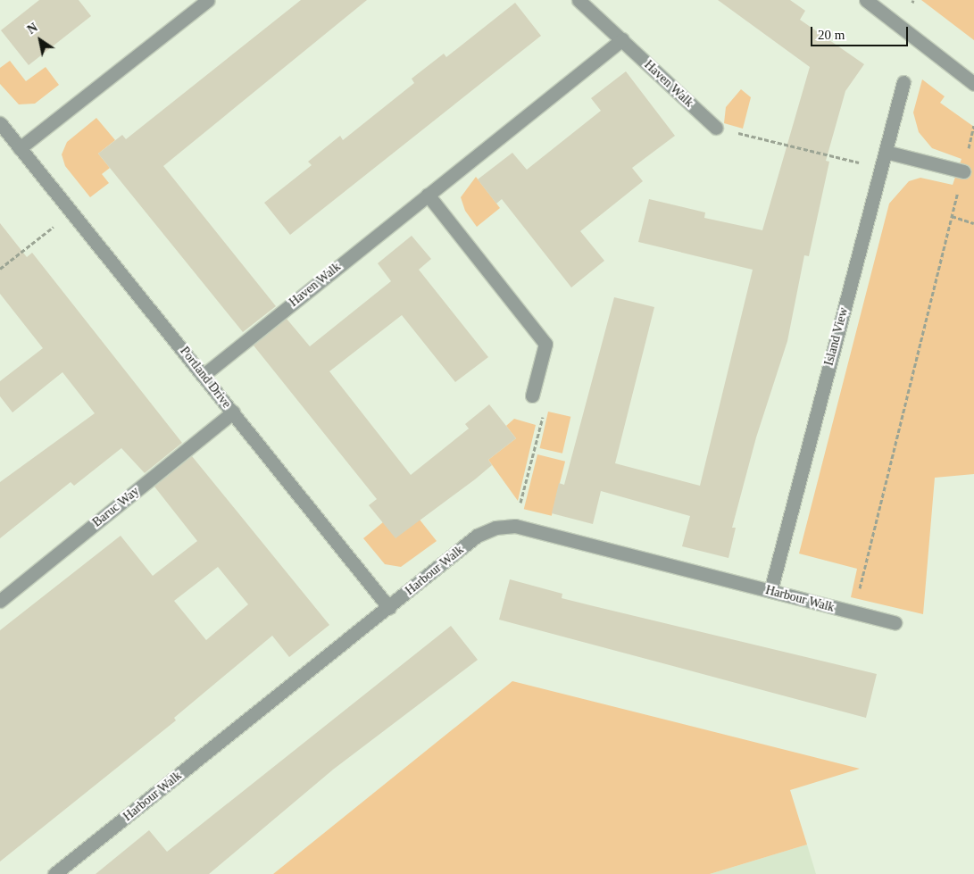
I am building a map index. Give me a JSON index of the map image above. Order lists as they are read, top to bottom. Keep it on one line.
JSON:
{"streets":{"street":["Haven Walk","Island View","Portland Drive","Baruc Way","Harbour Walk"]},"crossings":[["Haven Walk","Portland Drive"],["Island View","Harbour Walk"],["Portland Drive","Baruc Way"],["Portland Drive","Harbour Walk"]],"scale_bar":"20 m","north":"top left"}
